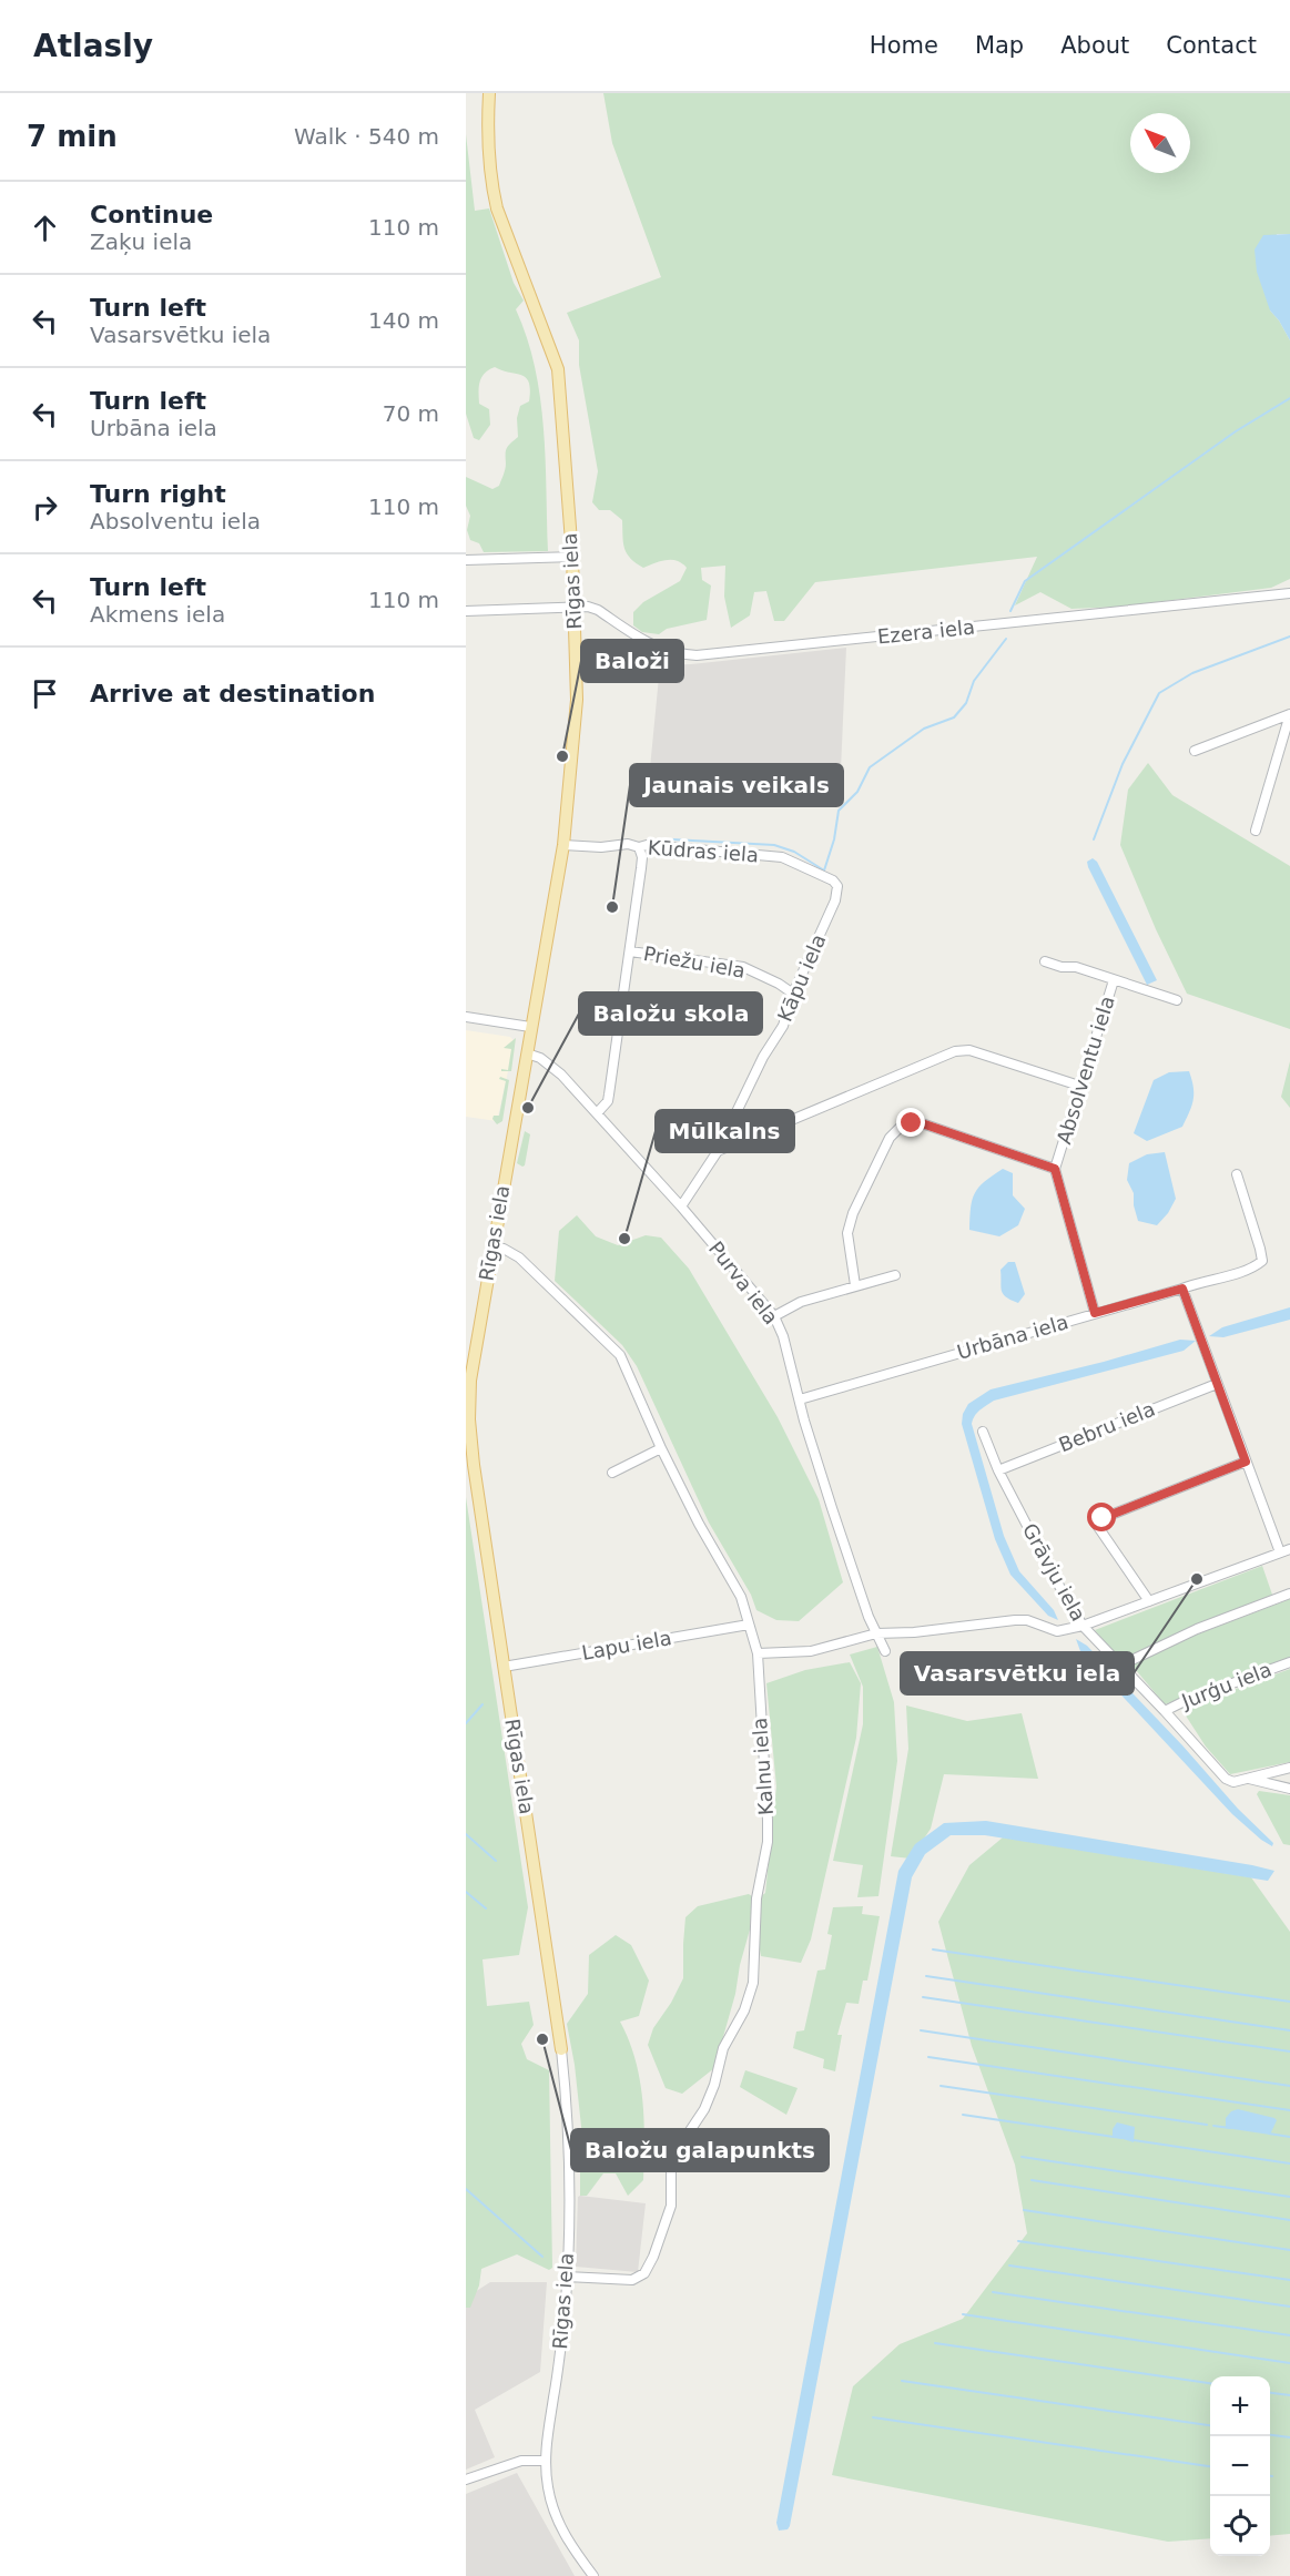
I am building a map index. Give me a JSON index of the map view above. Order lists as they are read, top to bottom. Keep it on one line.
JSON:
{"streets":{"main road":["Rīgas iela"],"street":["Ezera iela","Kūdras iela","Priežu iela","Kāpu iela","Absolventu iela","Purva iela","Urbāna iela","Bebru iela","Grāvju iela","Lapu iela","Jurģu iela","Kalnu iela"]},"crossings":[["Rīgas iela","Ezera iela"],["Rīgas iela","Kūdras iela"],["Rīgas iela","Purva iela"],["Rīgas iela","Lapu iela"],["Rīgas iela","Kalnu iela"],["Kūdras iela","Kāpu iela"],["Priežu iela","Kāpu iela"],["Kāpu iela","Purva iela"],["Absolventu iela","Urbāna iela"],["Purva iela","Urbāna iela"],["Bebru iela","Grāvju iela"],["Grāvju iela","Jurģu iela"],["Lapu iela","Kalnu iela"]],"places":["Baloži","Jaunais veikals","Baložu skola","Mūlkalns","Vasarsvētku iela","Baložu galapunkts"],"north":"top left","page":{"header":"Atlasly","nav":["Home","Map","About","Contact"],"heading":["7 min","Walk · 540 m"],"list":[["Continue","Zaķu iela","110 m"],["Turn left","Vasarsvētku iela","140 m"],["Turn left","Urbāna iela","70 m"],["Turn right","Absolventu iela","110 m"],["Turn left","Akmens iela","110 m"],"Arrive at destination"],"map_buttons":["+","−"]}}
